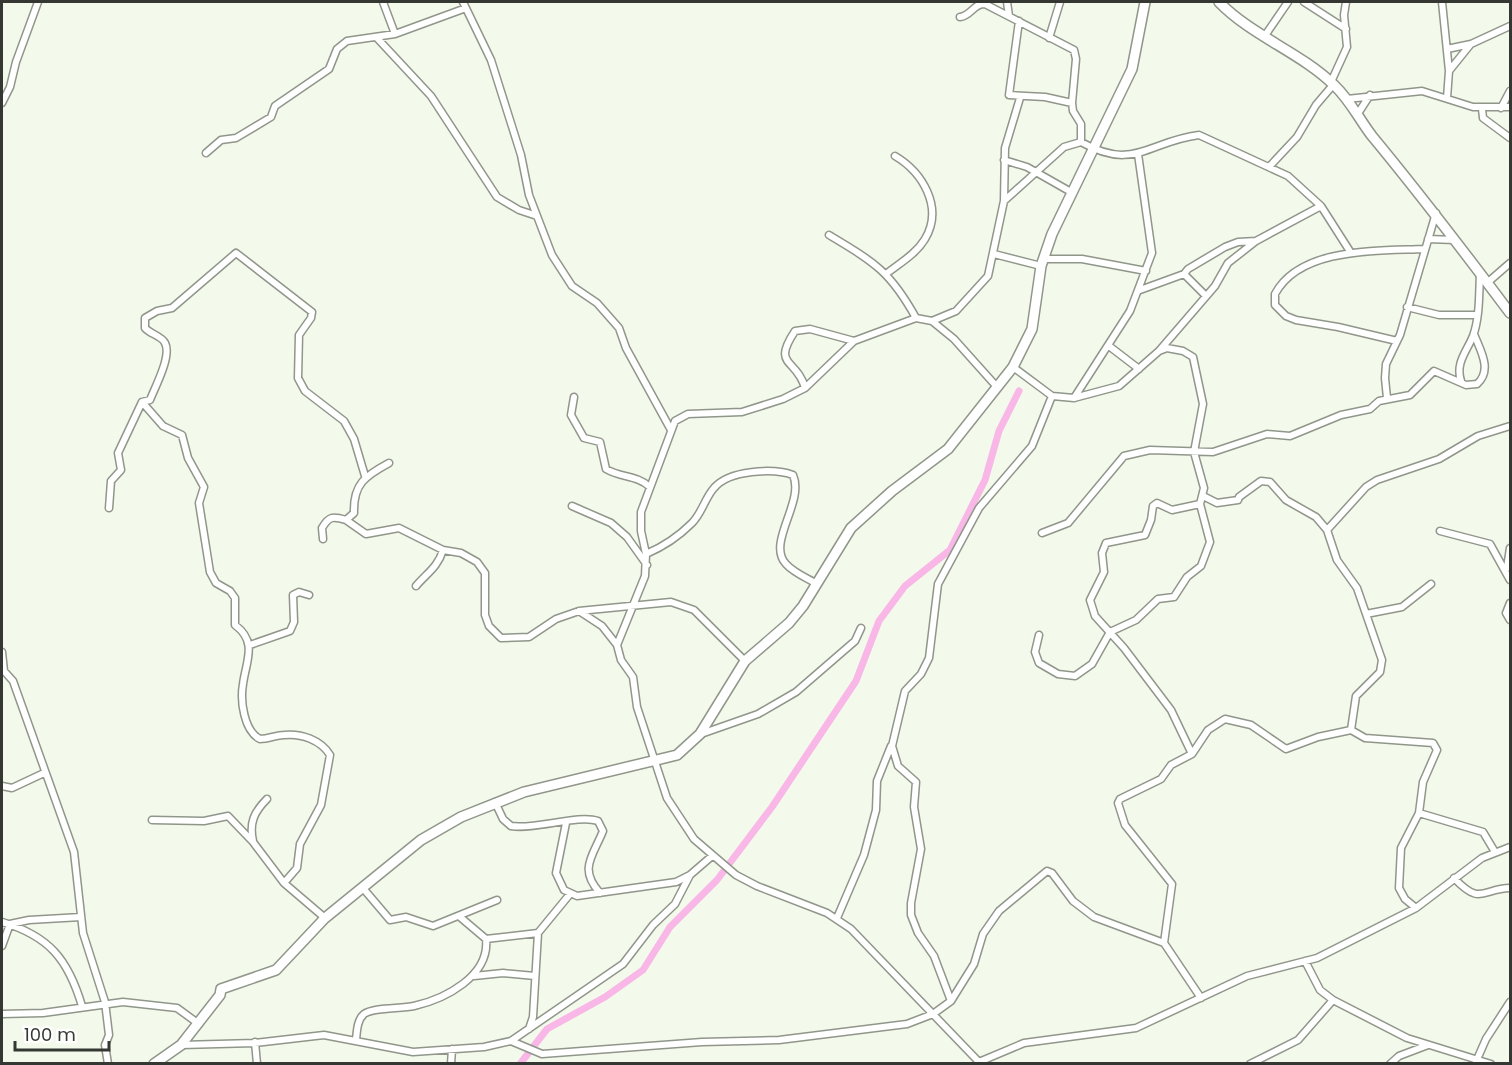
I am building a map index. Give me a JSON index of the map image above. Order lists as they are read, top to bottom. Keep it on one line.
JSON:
{"scale_bar":"100 m"}
